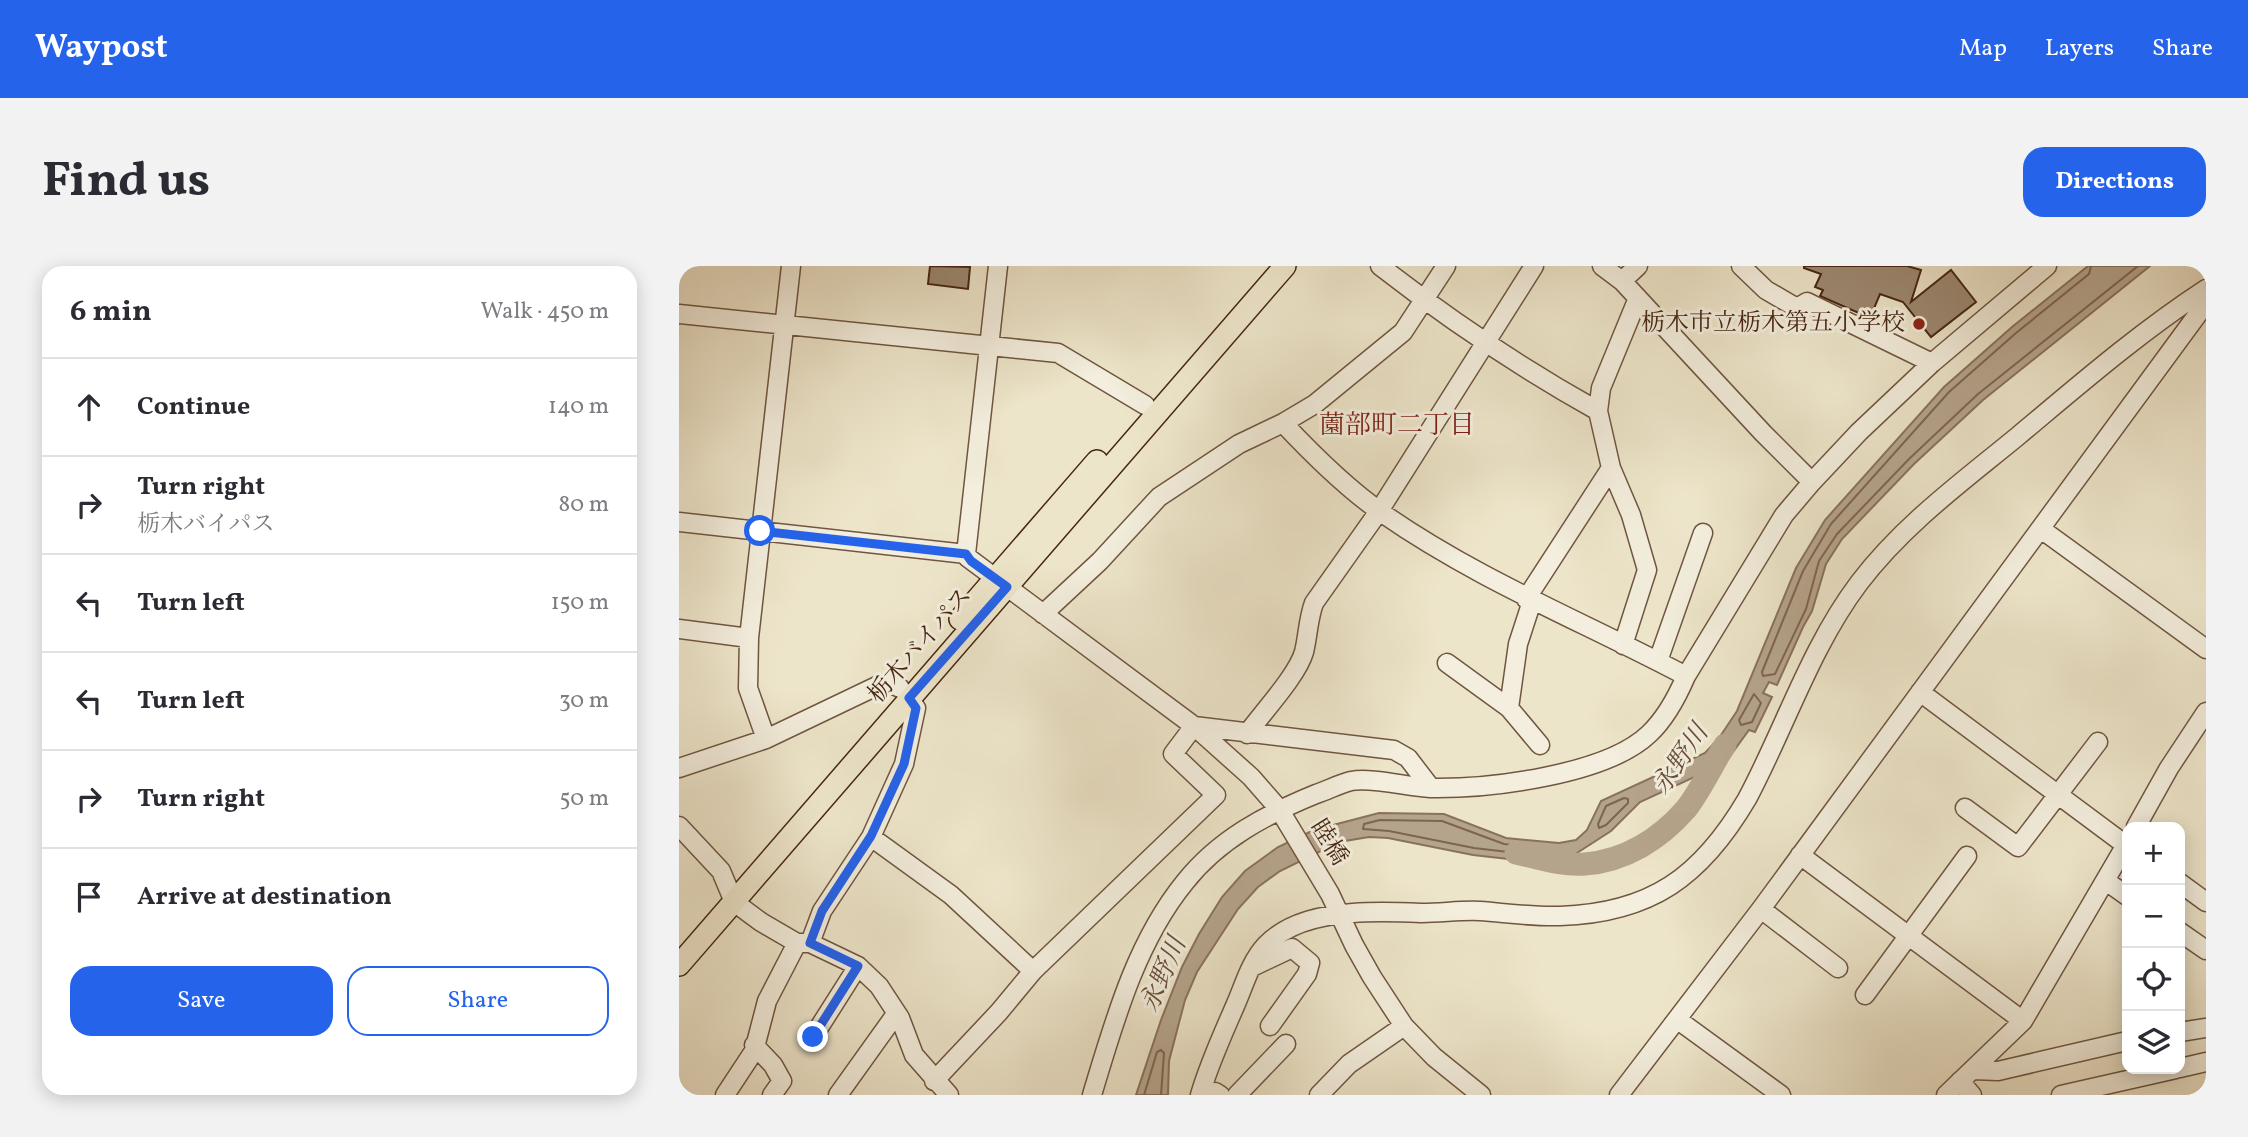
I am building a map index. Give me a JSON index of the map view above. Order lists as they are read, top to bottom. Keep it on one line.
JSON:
{"streets":{"main road":["栃木バイパス"],"street":["睦橋"]},"crossings":[["栃木バイパス","睦橋"]],"districts":["薗部町二丁目"],"water":["永野川"],"places":["栃木市立栃木第五小学校"],"page":{"header":"Waypost","nav":["Map","Layers","Share"],"buttons":["Directions",["Save","Share"]],"title":"Find us","heading":["6 min","Walk · 450 m"],"list":[["Continue","140 m"],["Turn right","栃木バイパス","80 m"],["Turn left","150 m"],["Turn left","30 m"],["Turn right","50 m"],"Arrive at destination"],"map_buttons":["+","−"]}}
